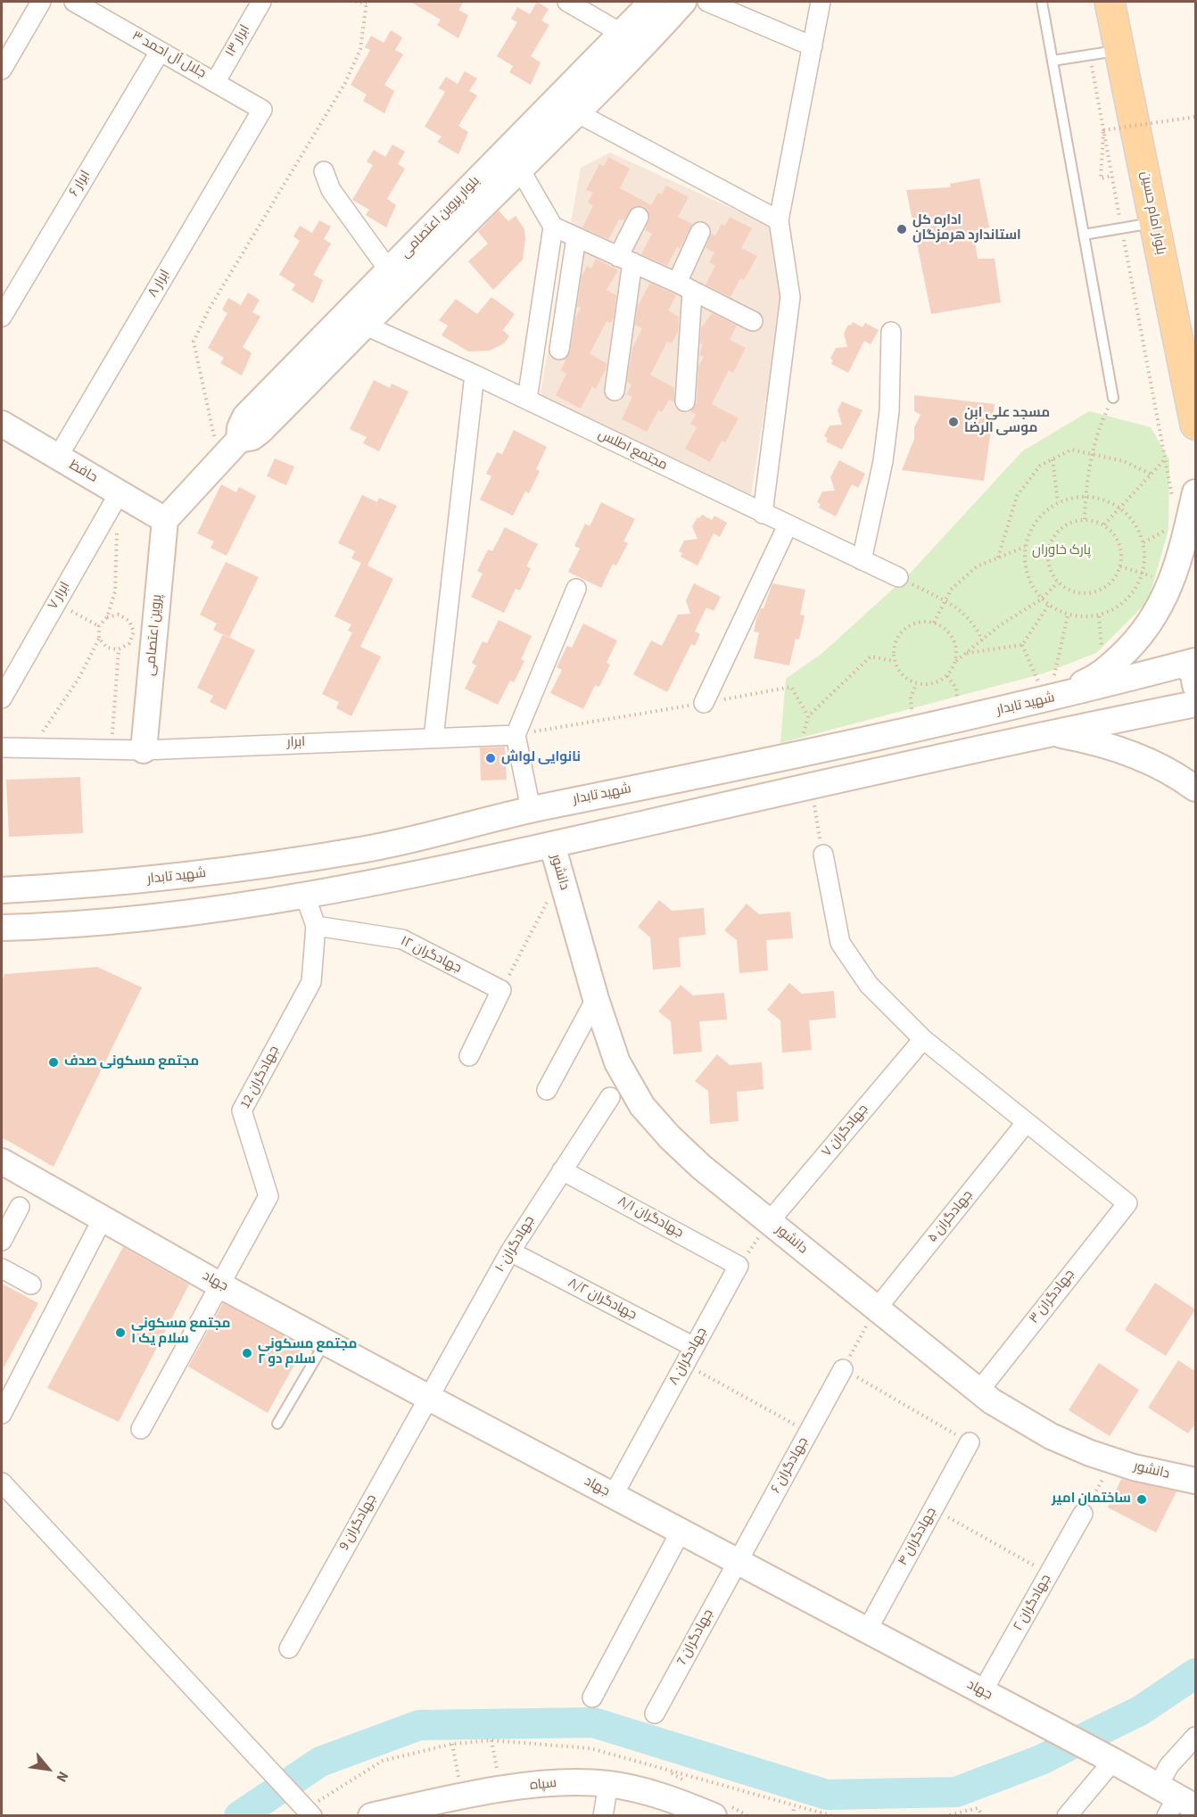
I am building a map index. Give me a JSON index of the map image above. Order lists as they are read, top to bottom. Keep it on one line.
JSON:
{"streets":{"main road":["بلوار امام حسین"],"street":["ابرار ۱۳","جلال آل احمد ۳","ابرار ۶","بلوار پروین اعتصامی","ابرار ۸","مجتمع اطلس","حافظ","ابرار ۷","پروین اعتصامی","شهید تابدار","ابرار","دانشور","جهادگران ۱۲","جهادگران 12","جهادگران ۷","جهادگران ۵","جهادگران ۸/۱","جهادگران ۱۰","جهاد","جهادگران ۳","جهادگران ۸/۲","جهادگران ۸","جهادگران ۶","جهادگران 9","جهادگران ۴","جهادگران ۲","جهادگران 7","سپاه"]},"crossings":[["ابرار ۱۳","جلال آل احمد ۳"],["جلال آل احمد ۳","ابرار ۶"],["جلال آل احمد ۳","ابرار ۸"],["بلوار پروین اعتصامی","مجتمع اطلس"],["ابرار ۸","حافظ"],["حافظ","ابرار ۷"],["حافظ","پروین اعتصامی"],["پروین اعتصامی","ابرار"],["دانشور","جهادگران ۷"],["دانشور","جهادگران ۵"],["دانشور","جهادگران ۳"],["جهادگران ۱۲","جهادگران 12"],["جهادگران 12","جهاد"],["جهادگران ۵","جهادگران ۳"],["جهادگران ۸/۱","جهادگران ۱۰"],["جهادگران ۸/۱","جهادگران ۸"],["جهادگران ۱۰","جهاد"],["جهادگران ۱۰","جهادگران ۸/۲"],["جهادگران ۱۰","جهادگران 9"],["جهاد","جهادگران ۸"],["جهاد","جهادگران ۶"],["جهاد","جهادگران 9"],["جهاد","جهادگران ۴"],["جهاد","جهادگران ۲"],["جهاد","جهادگران 7"],["جهادگران ۸/۲","جهادگران ۸"],["جهادگران ۶","جهادگران 7"]],"parks":["پارک خاوران"],"places":["اداره کل استاندارد هرمزگان","مسجد علی ابن موسی الرضا","نانوایی لواش","مجتمع مسکونی صدف","مجتمع مسکونی سلام یک ۱","مجتمع مسکونی سلام دو ۲","ساختمان امیر"],"north":"bottom right"}
